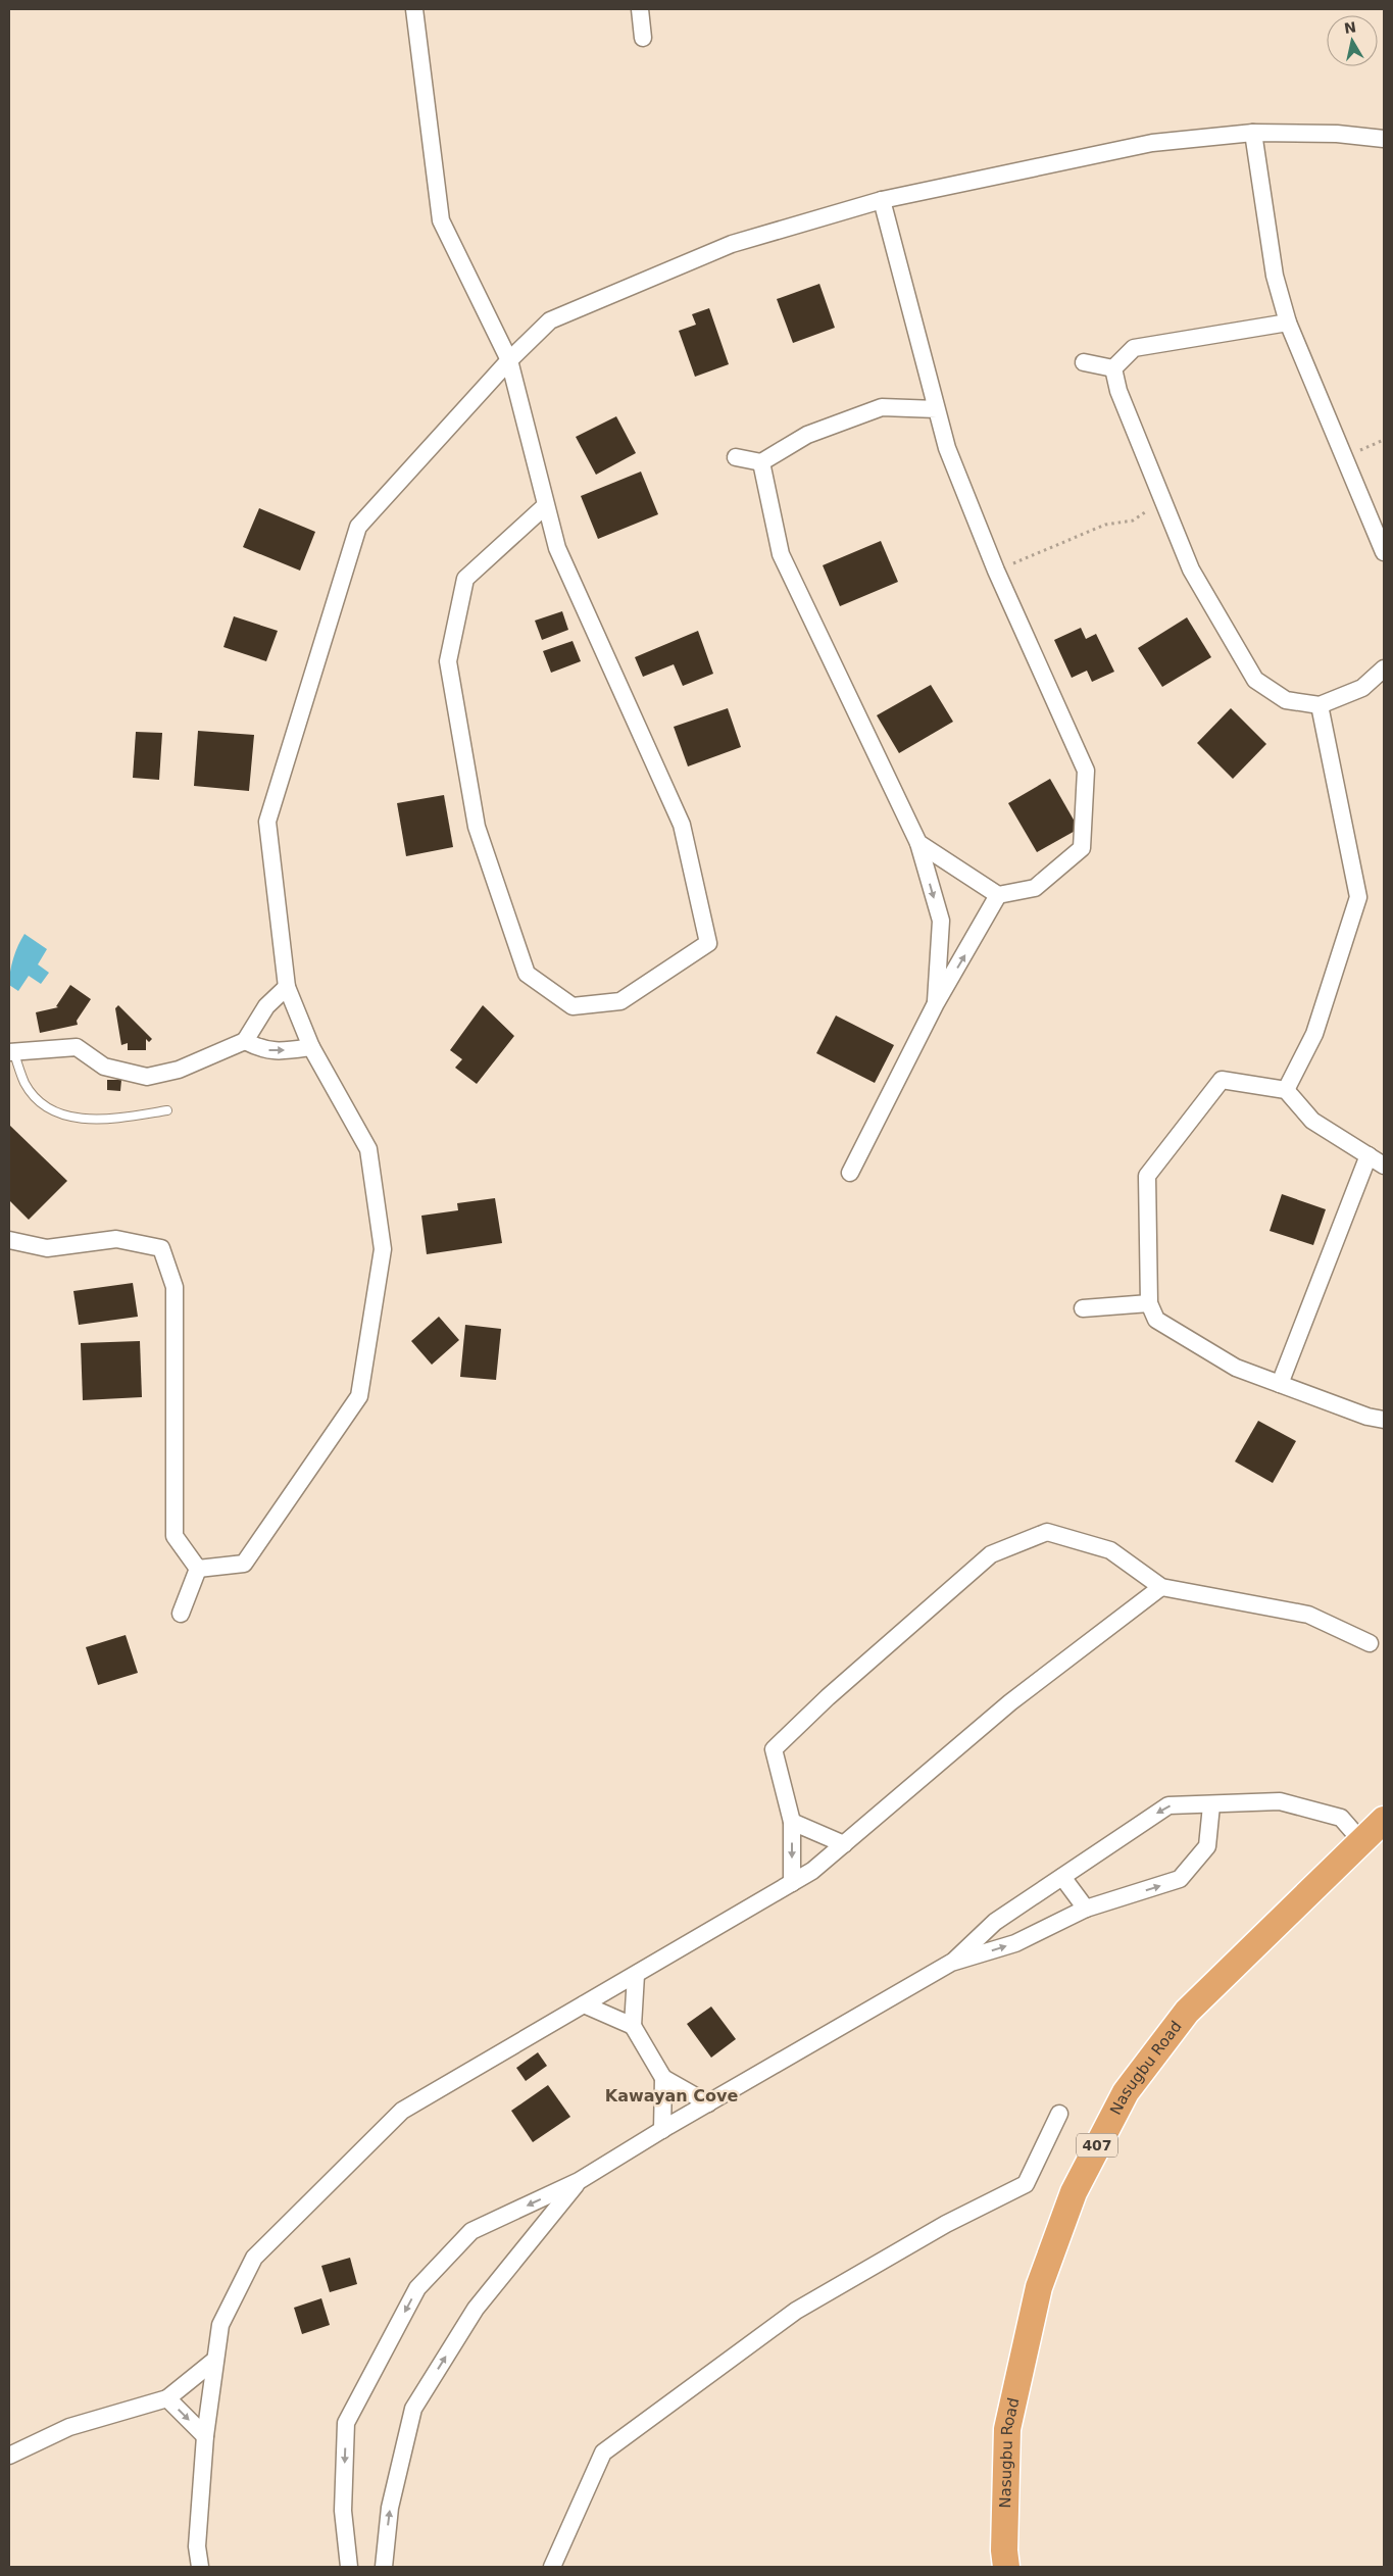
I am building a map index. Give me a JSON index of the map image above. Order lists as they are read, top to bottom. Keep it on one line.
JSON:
{"streets":{"main road":["Nasugbu Road","407"]},"districts":["Kawayan Cove"],"north":"top"}
